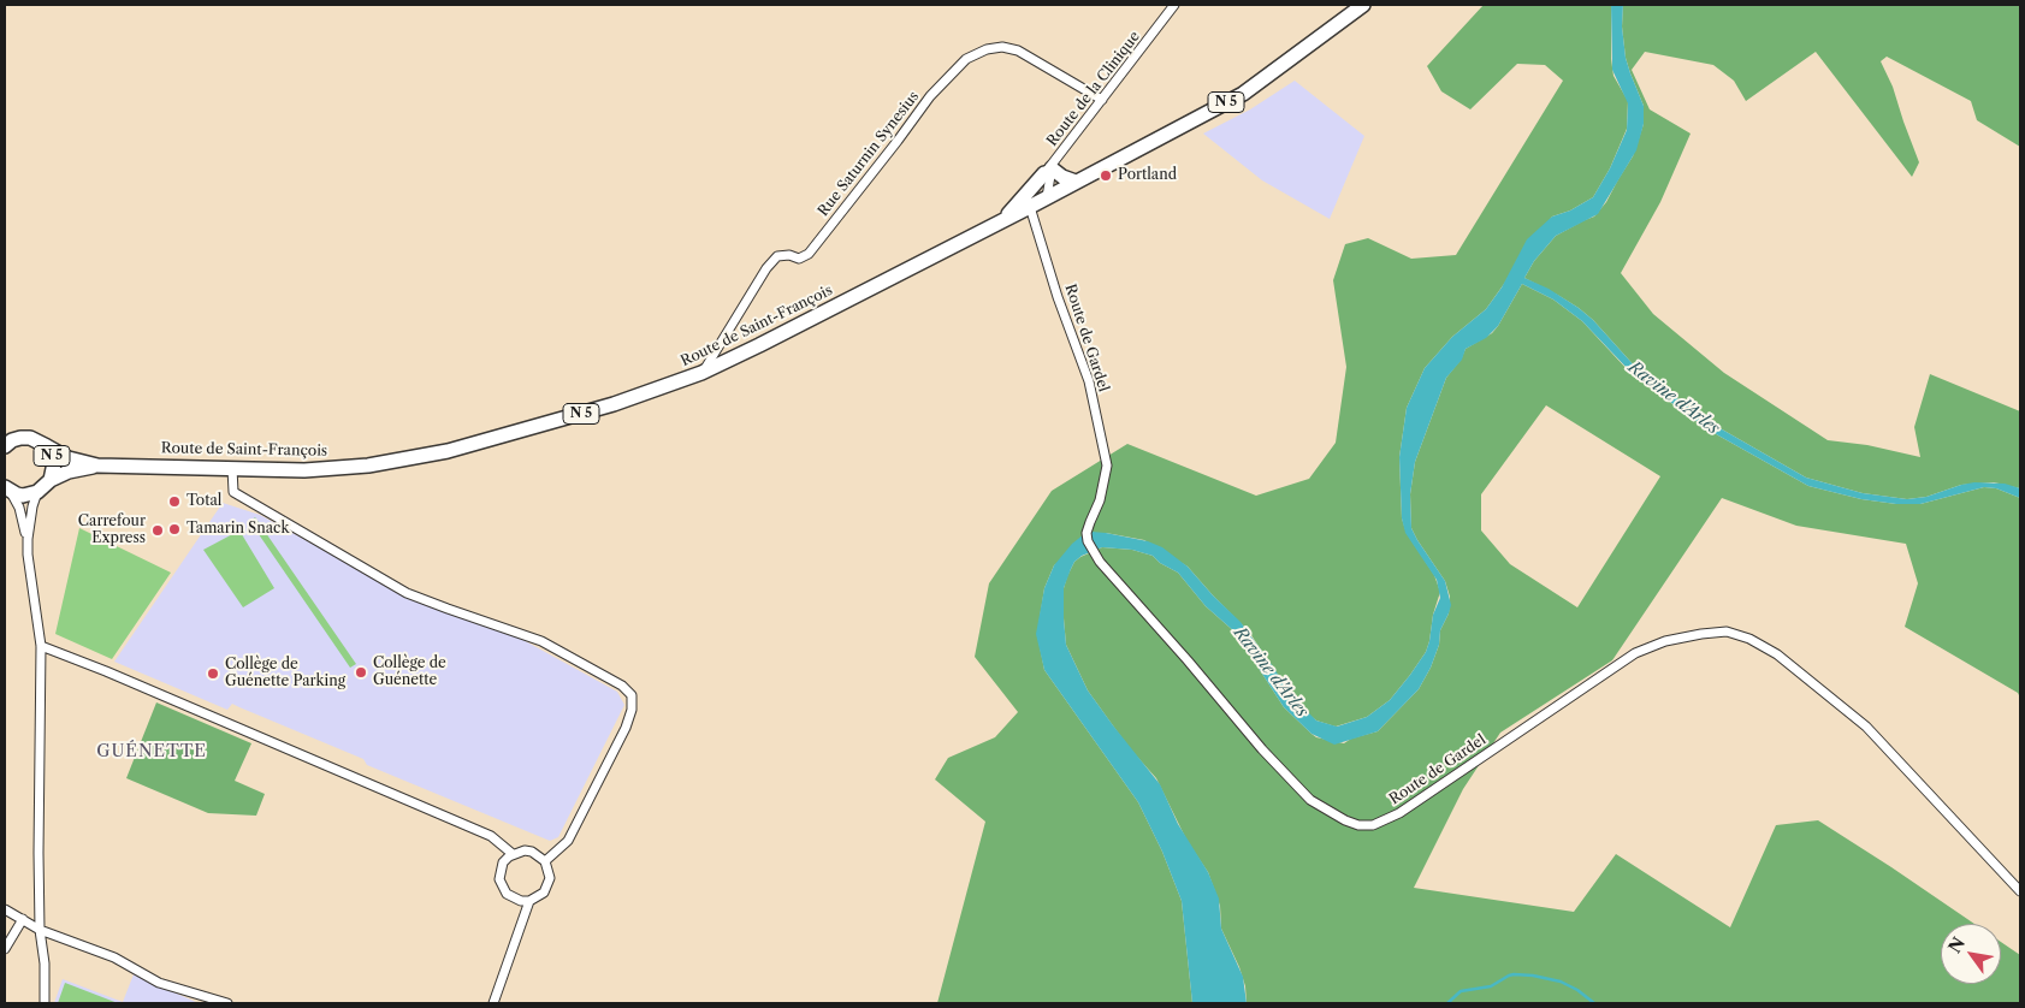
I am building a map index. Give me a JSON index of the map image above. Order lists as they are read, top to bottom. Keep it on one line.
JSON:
{"streets":{"main road":["N 5","Route de Saint-François"],"street":["Route de la Clinique","Rue Saturnin Synesius","Route de Gardel"]},"crossings":[["Route de la Clinique","Rue Saturnin Synesius"],["Route de la Clinique","Route de Saint-François"],["Route de la Clinique","Route de Gardel"],["N 5","Route de Saint-François"],["Rue Saturnin Synesius","Route de Saint-François"],["Route de Saint-François","Route de Gardel"]],"districts":["GUÉNETTE"],"water":["Ravine d'Arles"],"places":["Portland","Total","Tamarin Snack","Carrefour Express","Collège de Guénette","Collège de Guénette Parking"],"north":"top left"}
